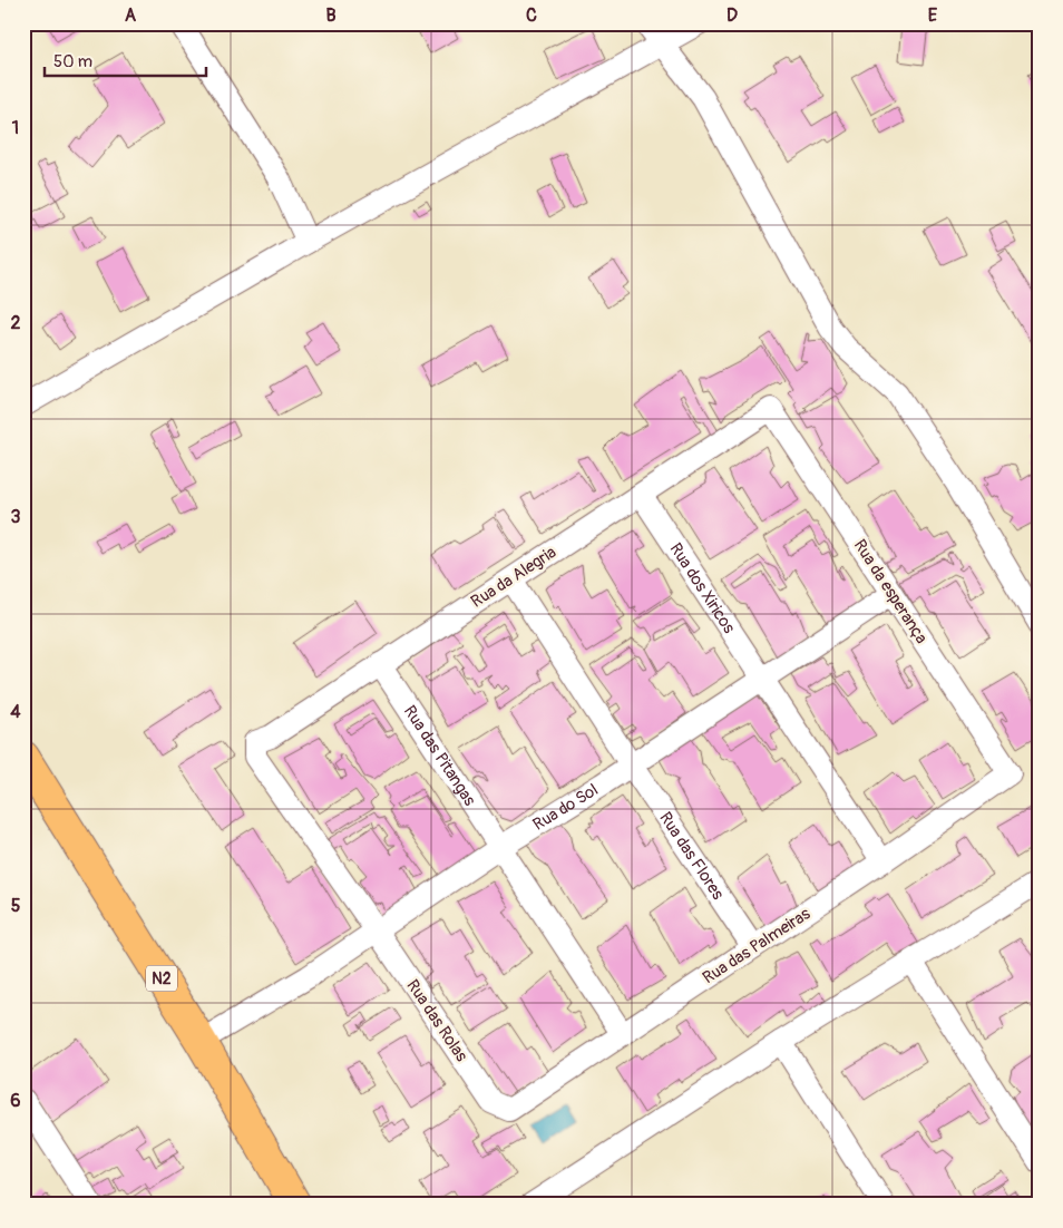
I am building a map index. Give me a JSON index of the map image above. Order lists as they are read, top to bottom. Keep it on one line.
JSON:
{"streets":{"main road":["N2"],"street":["Rua da Alegria","Rua dos Xiricos","Rua da esperança","Rua das Pitangas","Rua do Sol","Rua das Flores","Rua das Palmeiras","Rua das Rolas"]},"crossings":[["Rua da Alegria","Rua dos Xiricos"],["Rua da Alegria","Rua da esperança"],["Rua da Alegria","Rua das Pitangas"],["Rua da Alegria","Rua das Flores"],["Rua da Alegria","Rua das Rolas"],["Rua dos Xiricos","Rua do Sol"],["Rua dos Xiricos","Rua das Palmeiras"],["Rua da esperança","Rua do Sol"],["Rua da esperança","Rua das Palmeiras"],["Rua das Pitangas","Rua do Sol"],["Rua das Pitangas","Rua das Palmeiras"],["Rua do Sol","Rua das Flores"],["Rua do Sol","N2"],["Rua do Sol","Rua das Rolas"],["Rua das Flores","Rua das Palmeiras"],["Rua das Palmeiras","Rua das Rolas"]],"scale_bar":"50 m","grid":{"columns":["A","B","C","D","E"],"rows":["1","2","3","4","5","6"]}}
